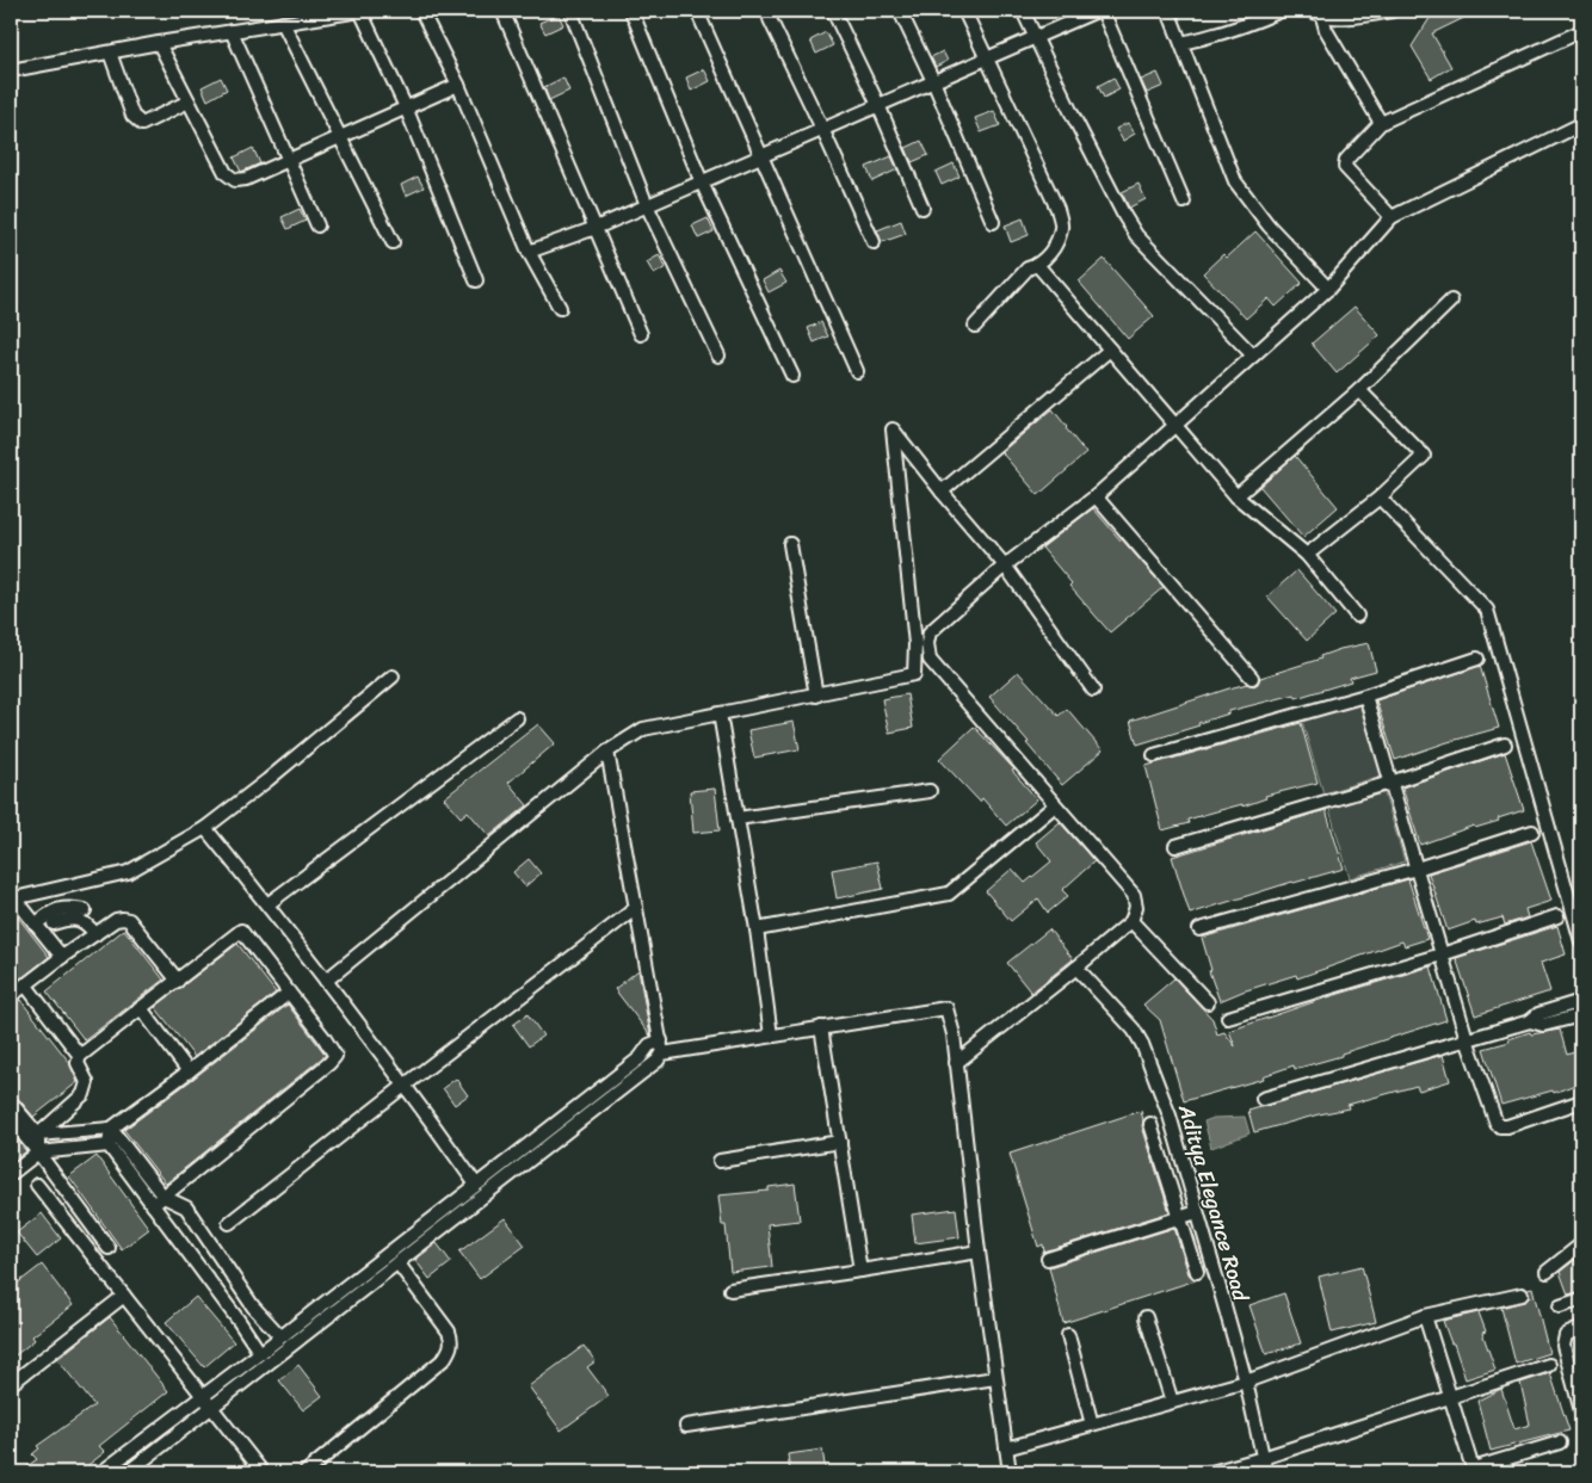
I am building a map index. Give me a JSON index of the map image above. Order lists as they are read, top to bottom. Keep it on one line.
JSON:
{"streets":{"street":["Aditya Elegance Road"]}}
